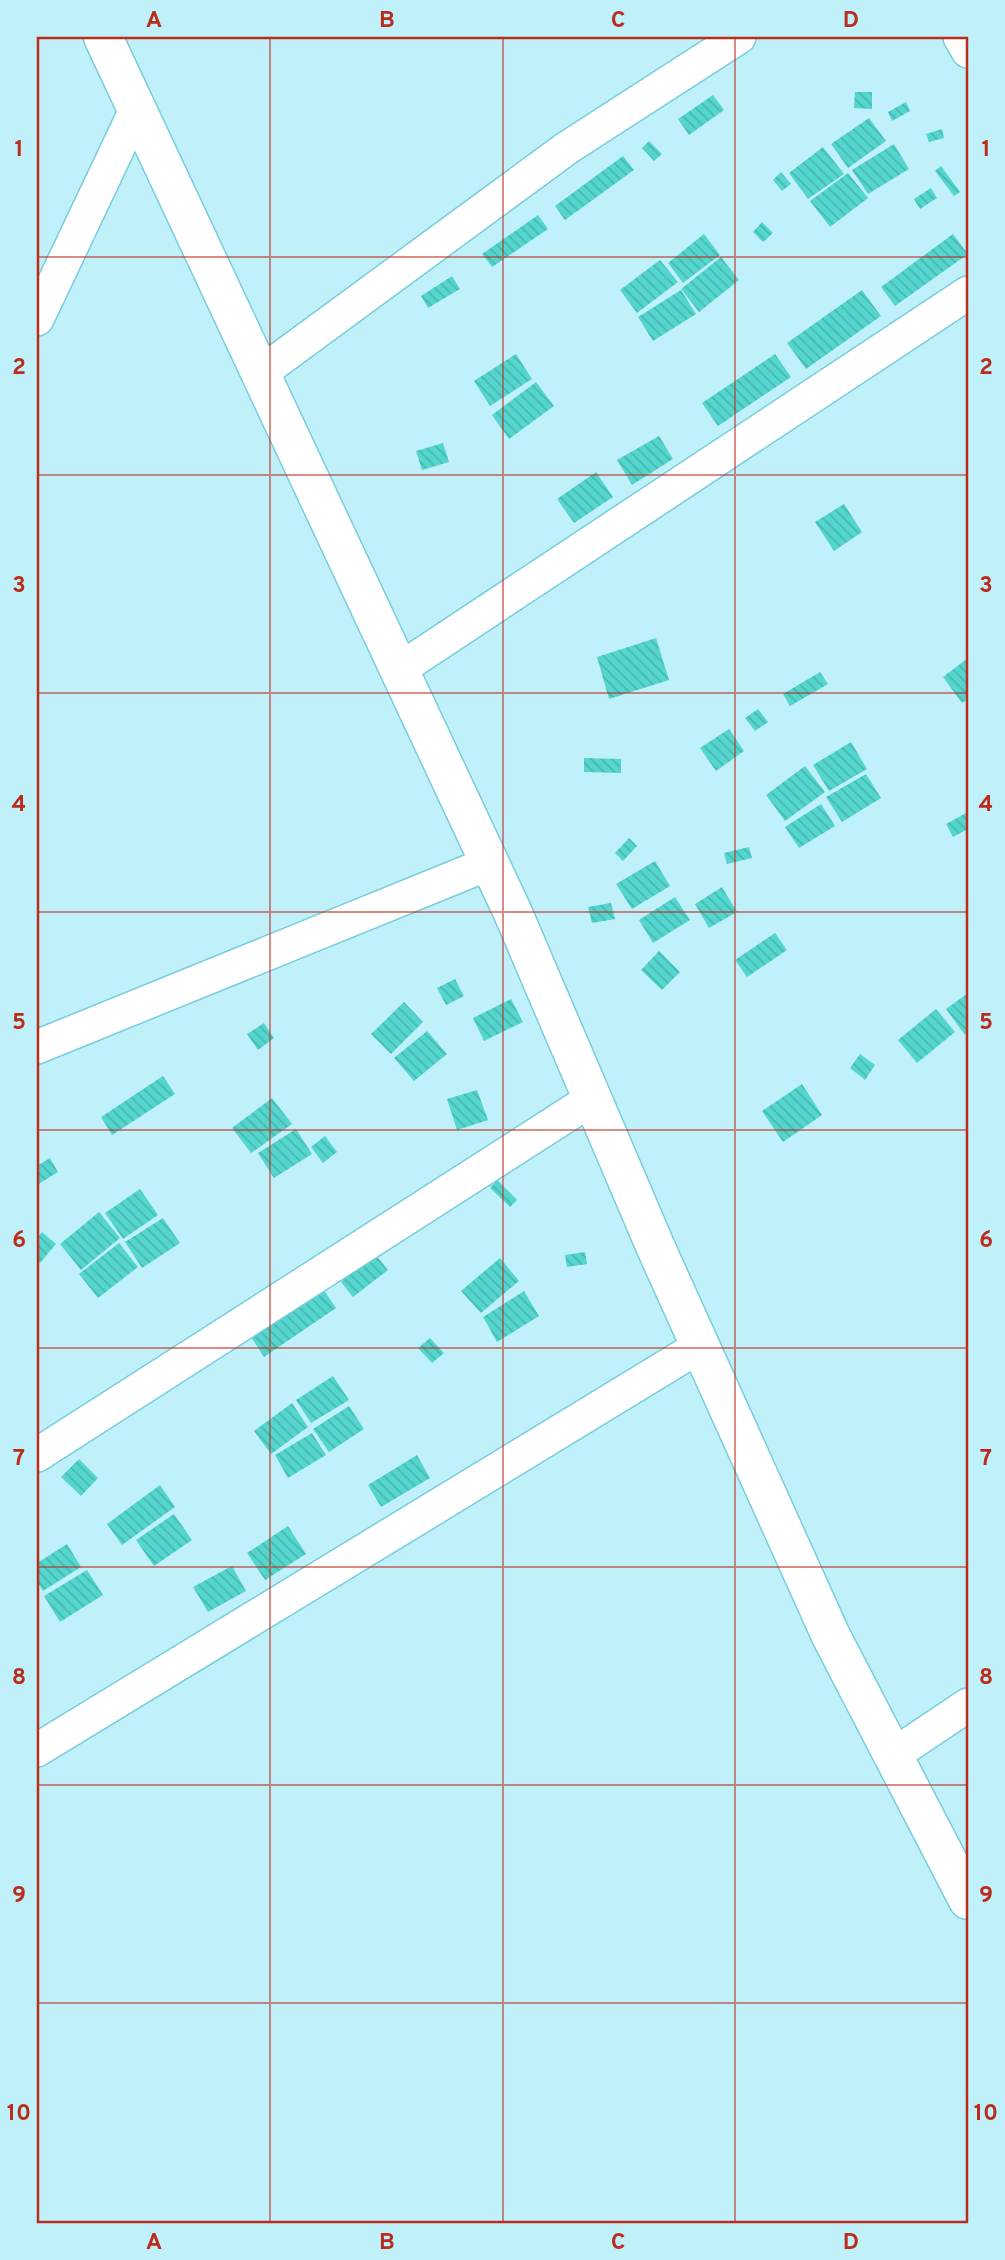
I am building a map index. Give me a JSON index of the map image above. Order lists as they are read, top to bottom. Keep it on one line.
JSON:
{"grid":{"columns":["A","B","C","D"],"rows":["1","2","3","4","5","6","7","8","9","10"]}}
